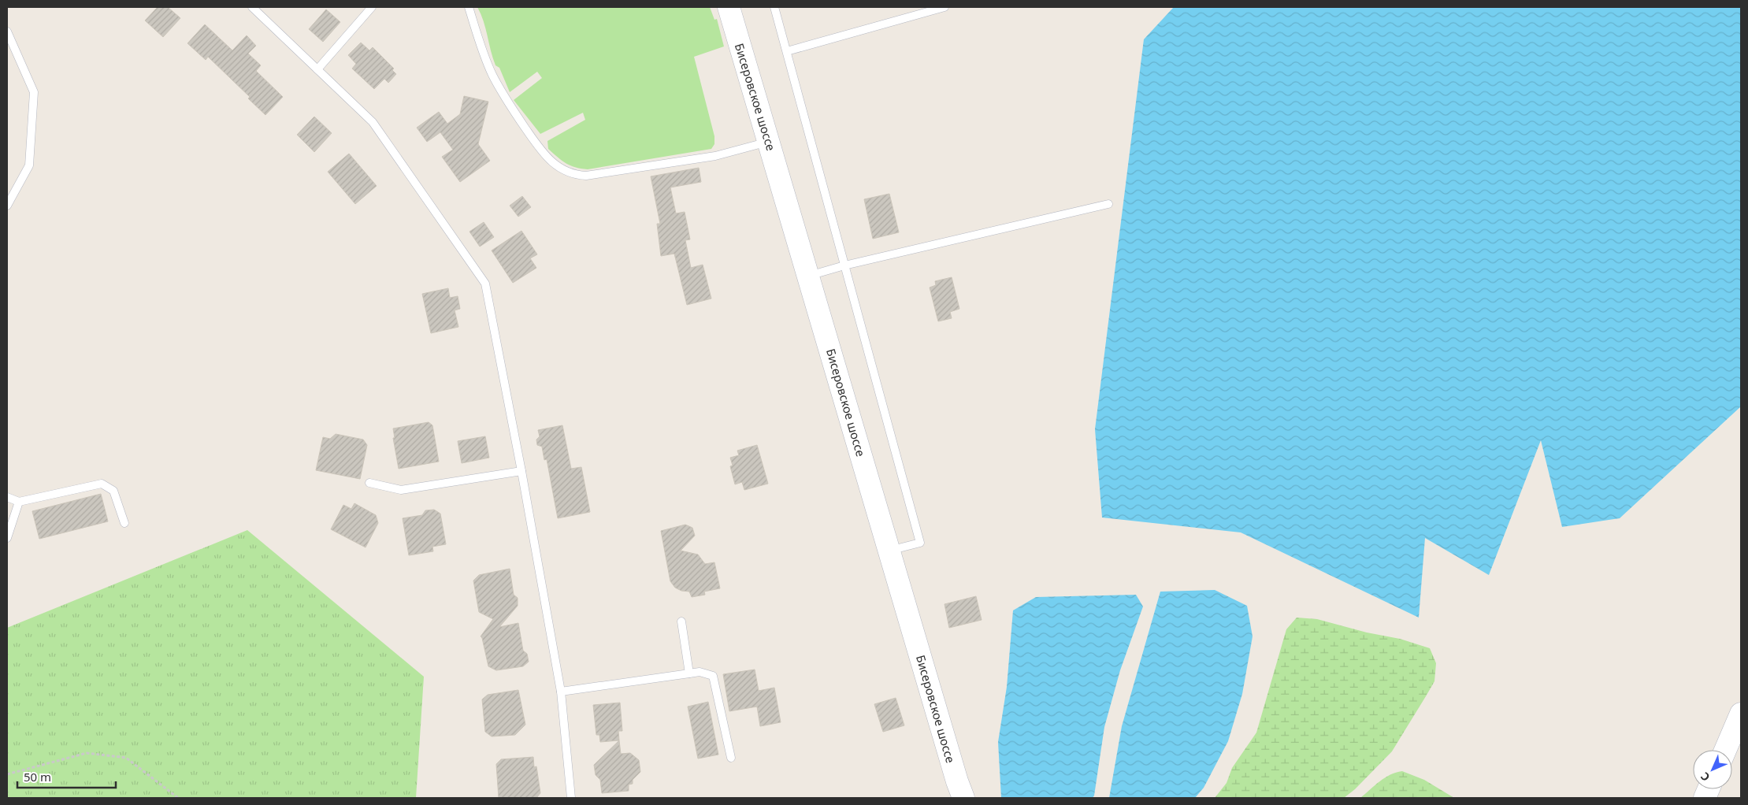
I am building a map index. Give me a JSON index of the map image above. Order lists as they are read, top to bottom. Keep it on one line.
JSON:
{"streets":{"main road":["Бисеровское шоссе"]},"scale_bar":"50 m","north":"bottom left"}
